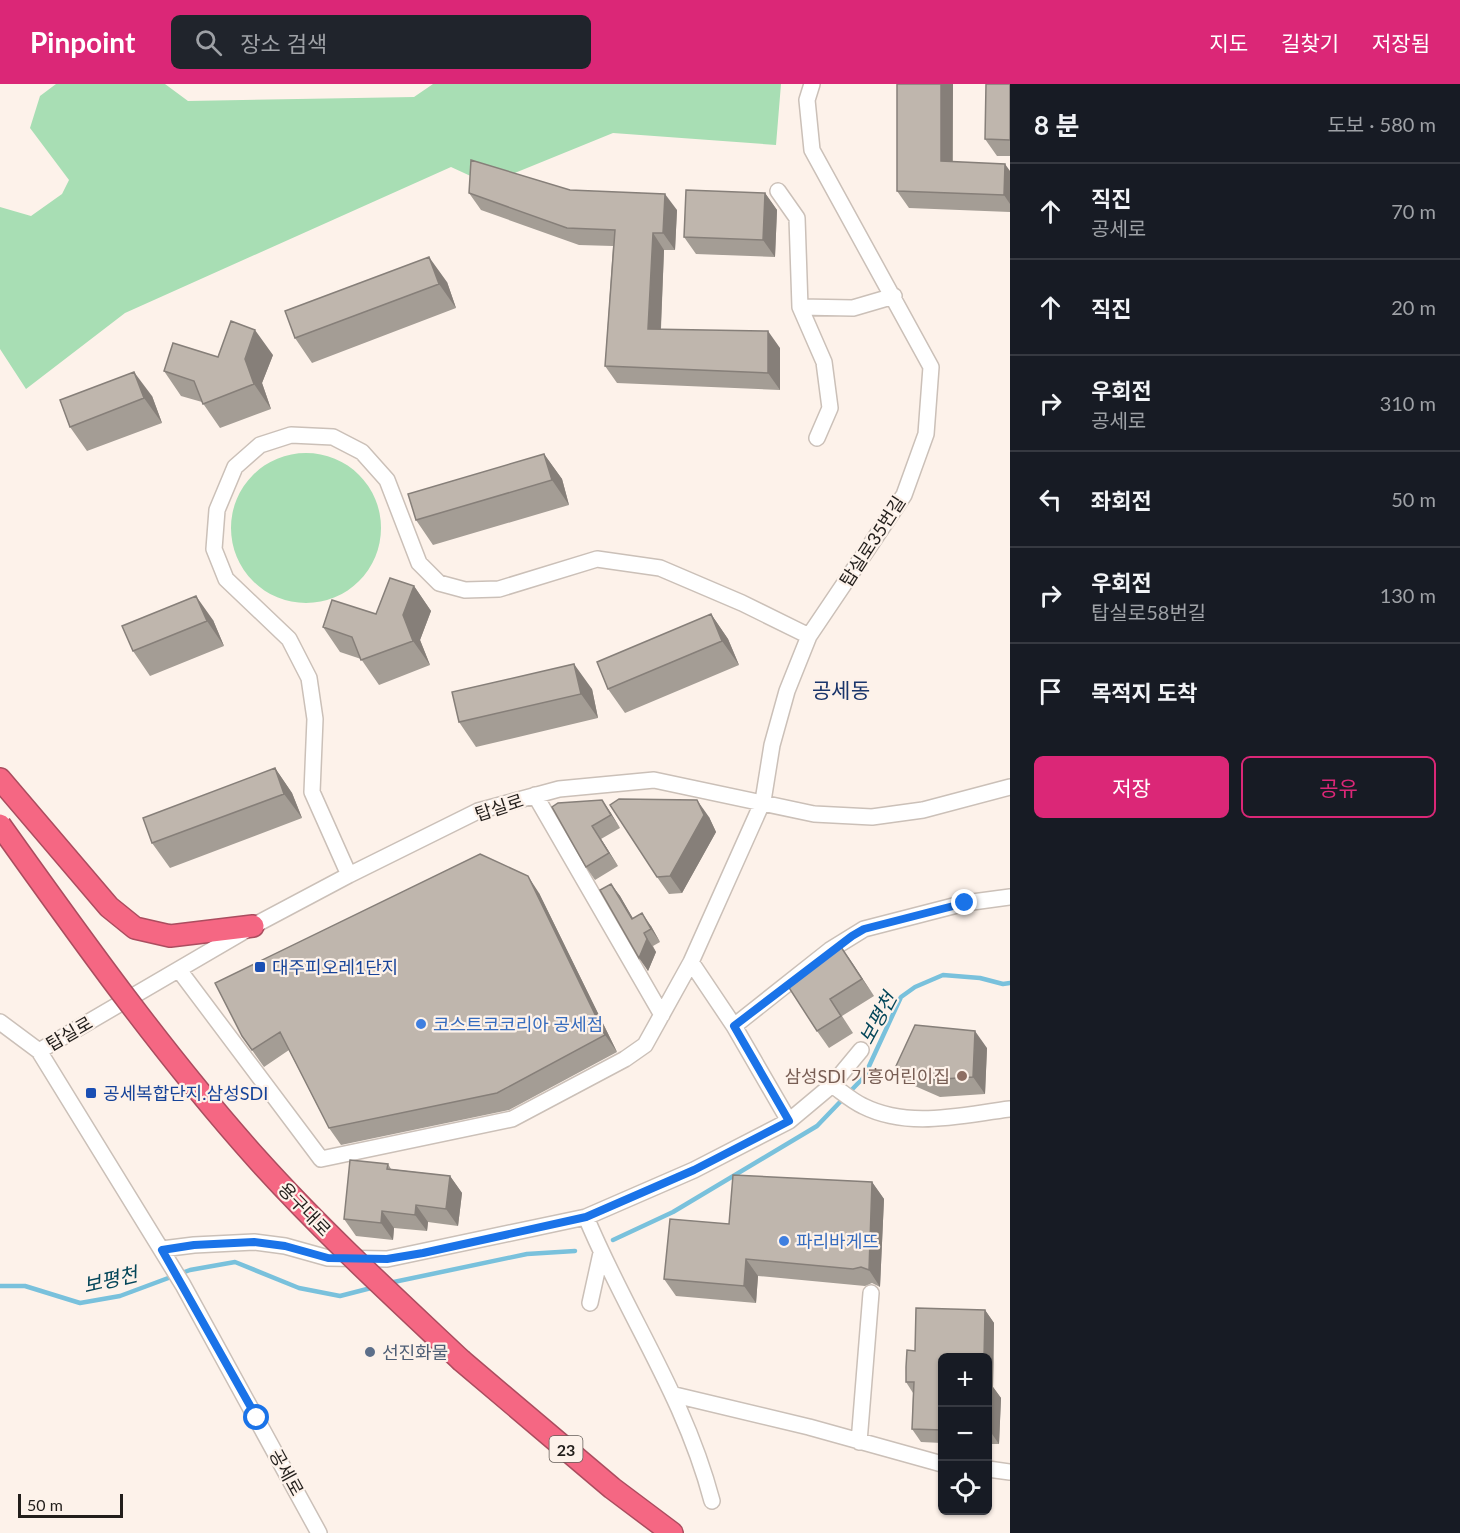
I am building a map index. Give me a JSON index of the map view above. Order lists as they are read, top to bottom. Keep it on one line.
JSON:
{"streets":{"highway":["용구대로","23"],"street":["탑실로35번길","탑실로","공세로"]},"crossings":[["탑실로35번길","탑실로"]],"districts":["공세동"],"water":["보평천"],"places":{"transit":["대주피오레1단지","공세복합단지.삼성SDI"],"other":["코스트코코리아 공세점","삼성SDI 기흥어린이집","파리바게뜨","선진화물"]},"scale_bar":"50 m","page":{"header":"Pinpoint","search":"장소 검색","nav":["지도","길찾기","저장됨"],"heading":["8 분","도보 · 580 m"],"list":[["직진","공세로","70 m"],["직진","20 m"],["우회전","공세로","310 m"],["좌회전","50 m"],["우회전","탑실로58번길","130 m"],"목적지 도착"],"buttons":["저장","공유"],"map_buttons":["+","−"],"scale":"50 m"}}
